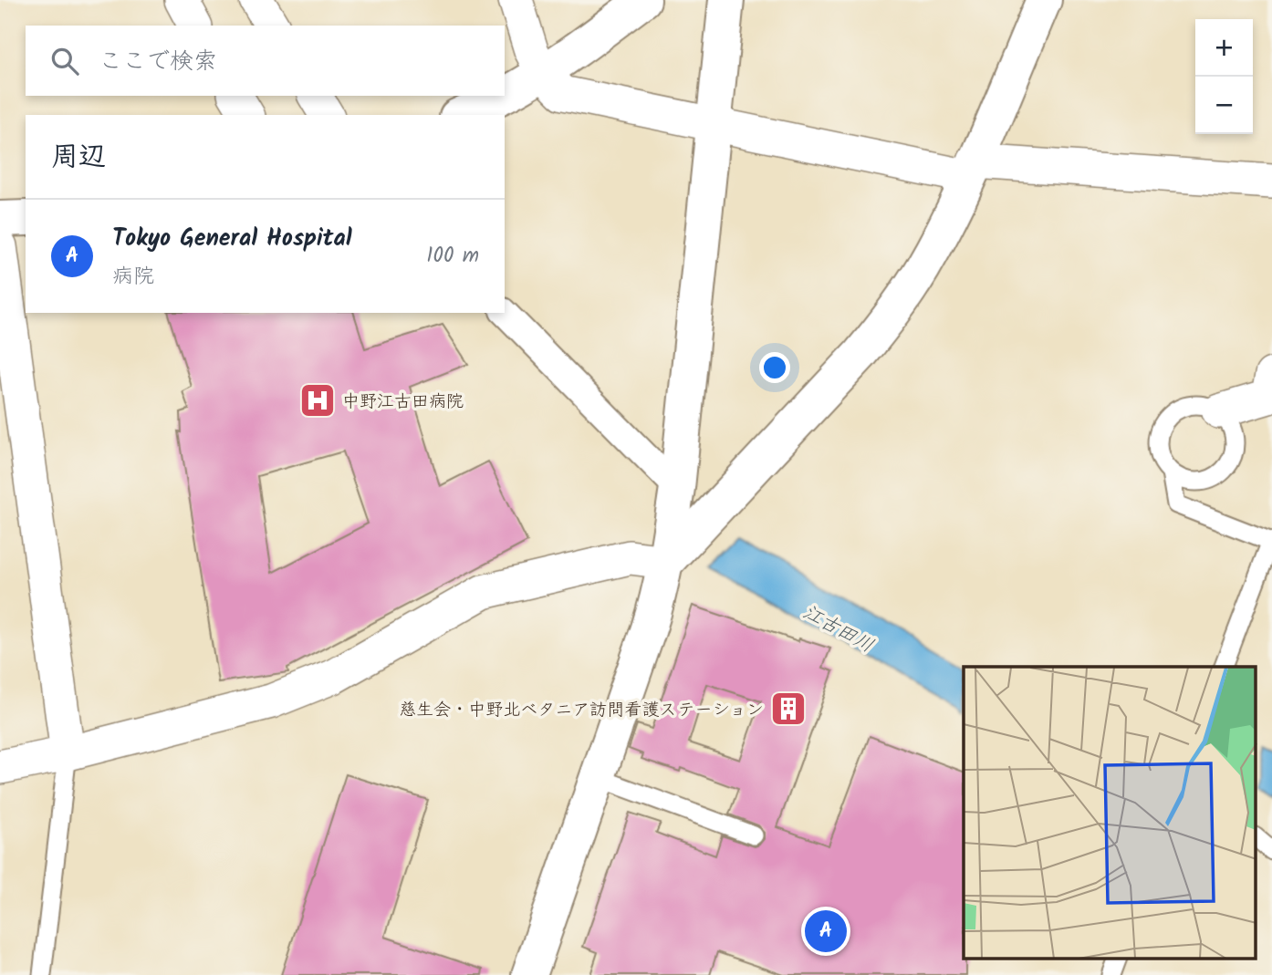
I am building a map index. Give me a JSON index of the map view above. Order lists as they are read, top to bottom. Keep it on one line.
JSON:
{"water":["江古田川"],"places":{"hospital":["中野江古田病院"],"building":["慈生会・中野北ベタニア訪問看護ステーション"]},"page":{"map_buttons":["+","−"],"search":"ここで検索","heading":"周辺","list":[{"mark":"A","name":"Tokyo General Hospital","note":"病院","value":"100 m"}],"pins":"A"}}
